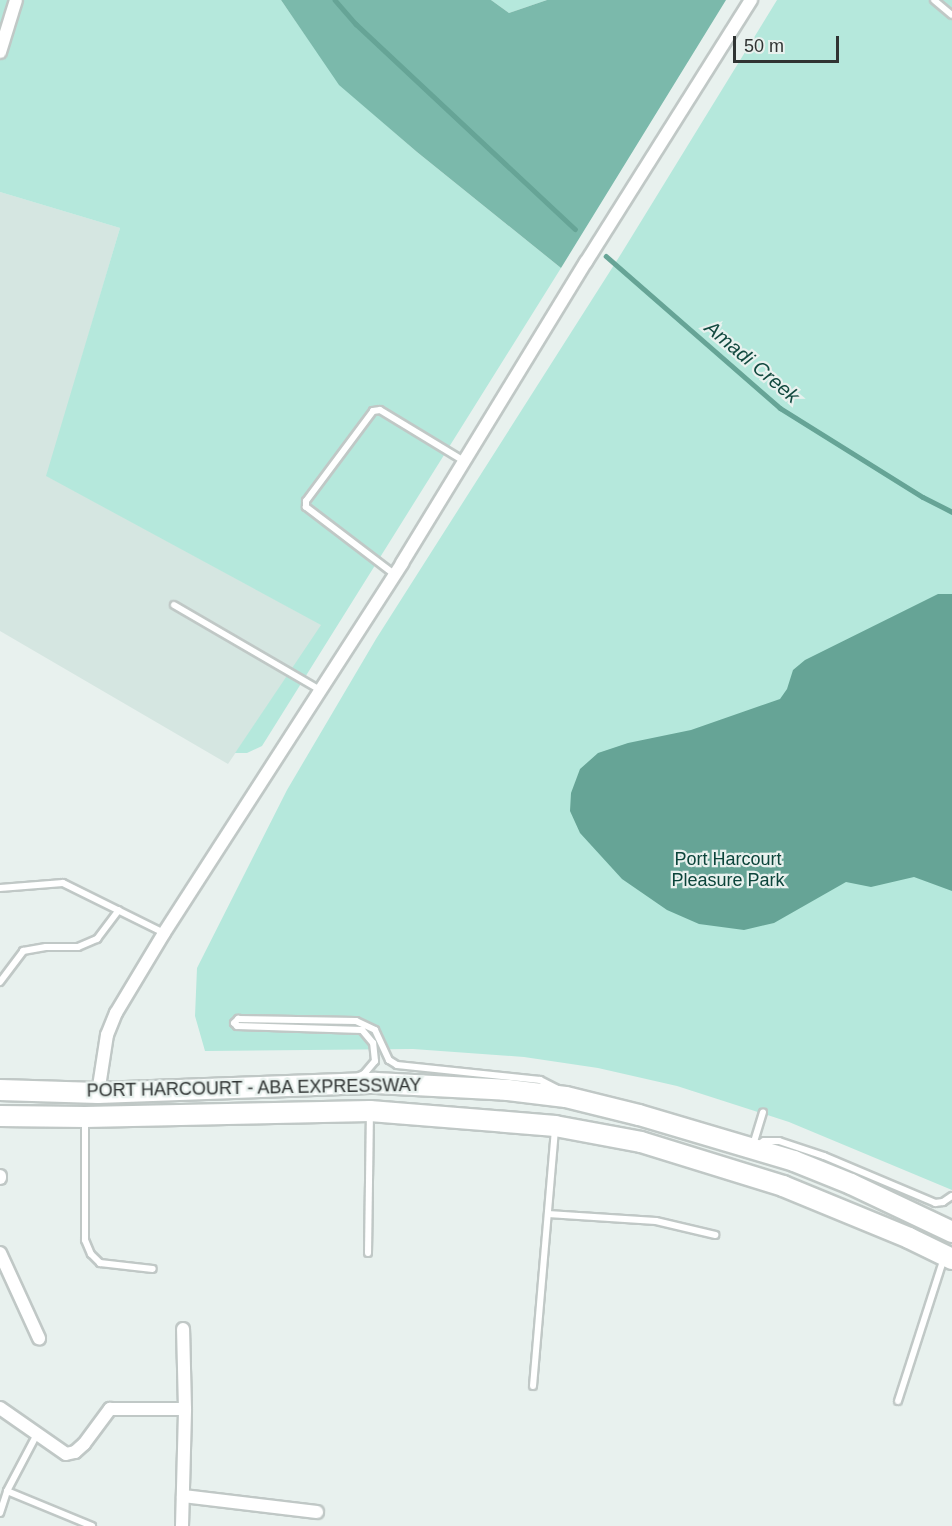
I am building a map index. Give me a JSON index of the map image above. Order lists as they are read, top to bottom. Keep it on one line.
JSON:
{"streets":{"highway":["PORT HARCOURT - ABA EXPRESSWAY"]},"water":["Amadi Creek"],"parks":["Port Harcourt Pleasure Park"],"scale_bar":"50 m"}
